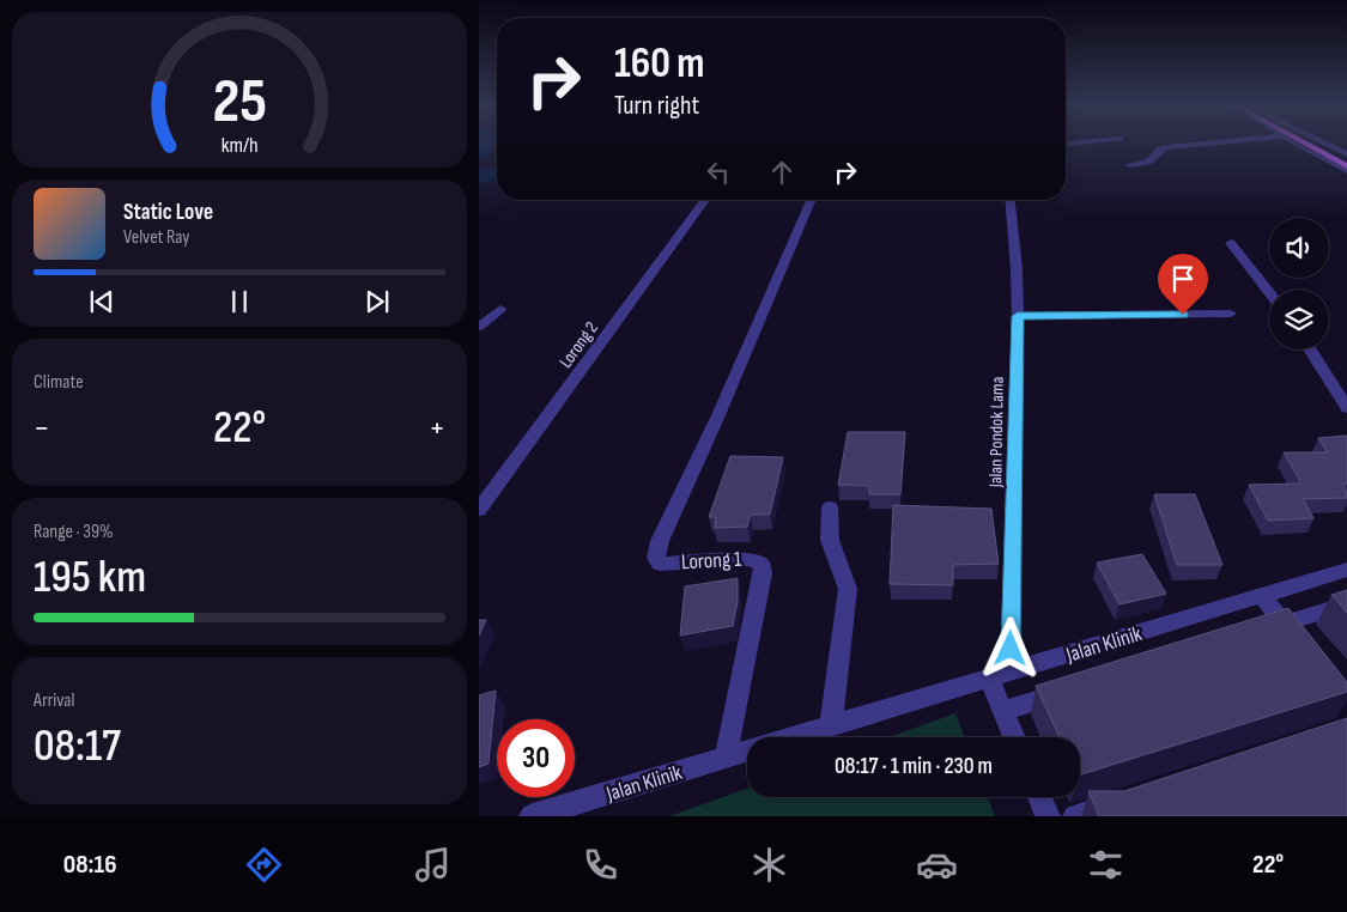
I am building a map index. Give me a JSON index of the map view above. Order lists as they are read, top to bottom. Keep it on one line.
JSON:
{"streets":{"street":["Lorong 2","Jalan Pondok Lama","Lorong 1","Jalan Klinik"]},"crossings":[["Jalan Pondok Lama","Jalan Klinik"],["Lorong 1","Jalan Klinik"]],"page":{"turn":["160 m","Turn right"],"song":["Static Love","Velvet Ray"],"tile":["Climate",["Range · 39%","195 km"],["Arrival","08:17"]],"heat":["−","22°","+"],"limit":"30","trip":"08:17 · 1 min · 230 m","tabs":["08:16","22°"],"gauge":["25","km/h"]}}
